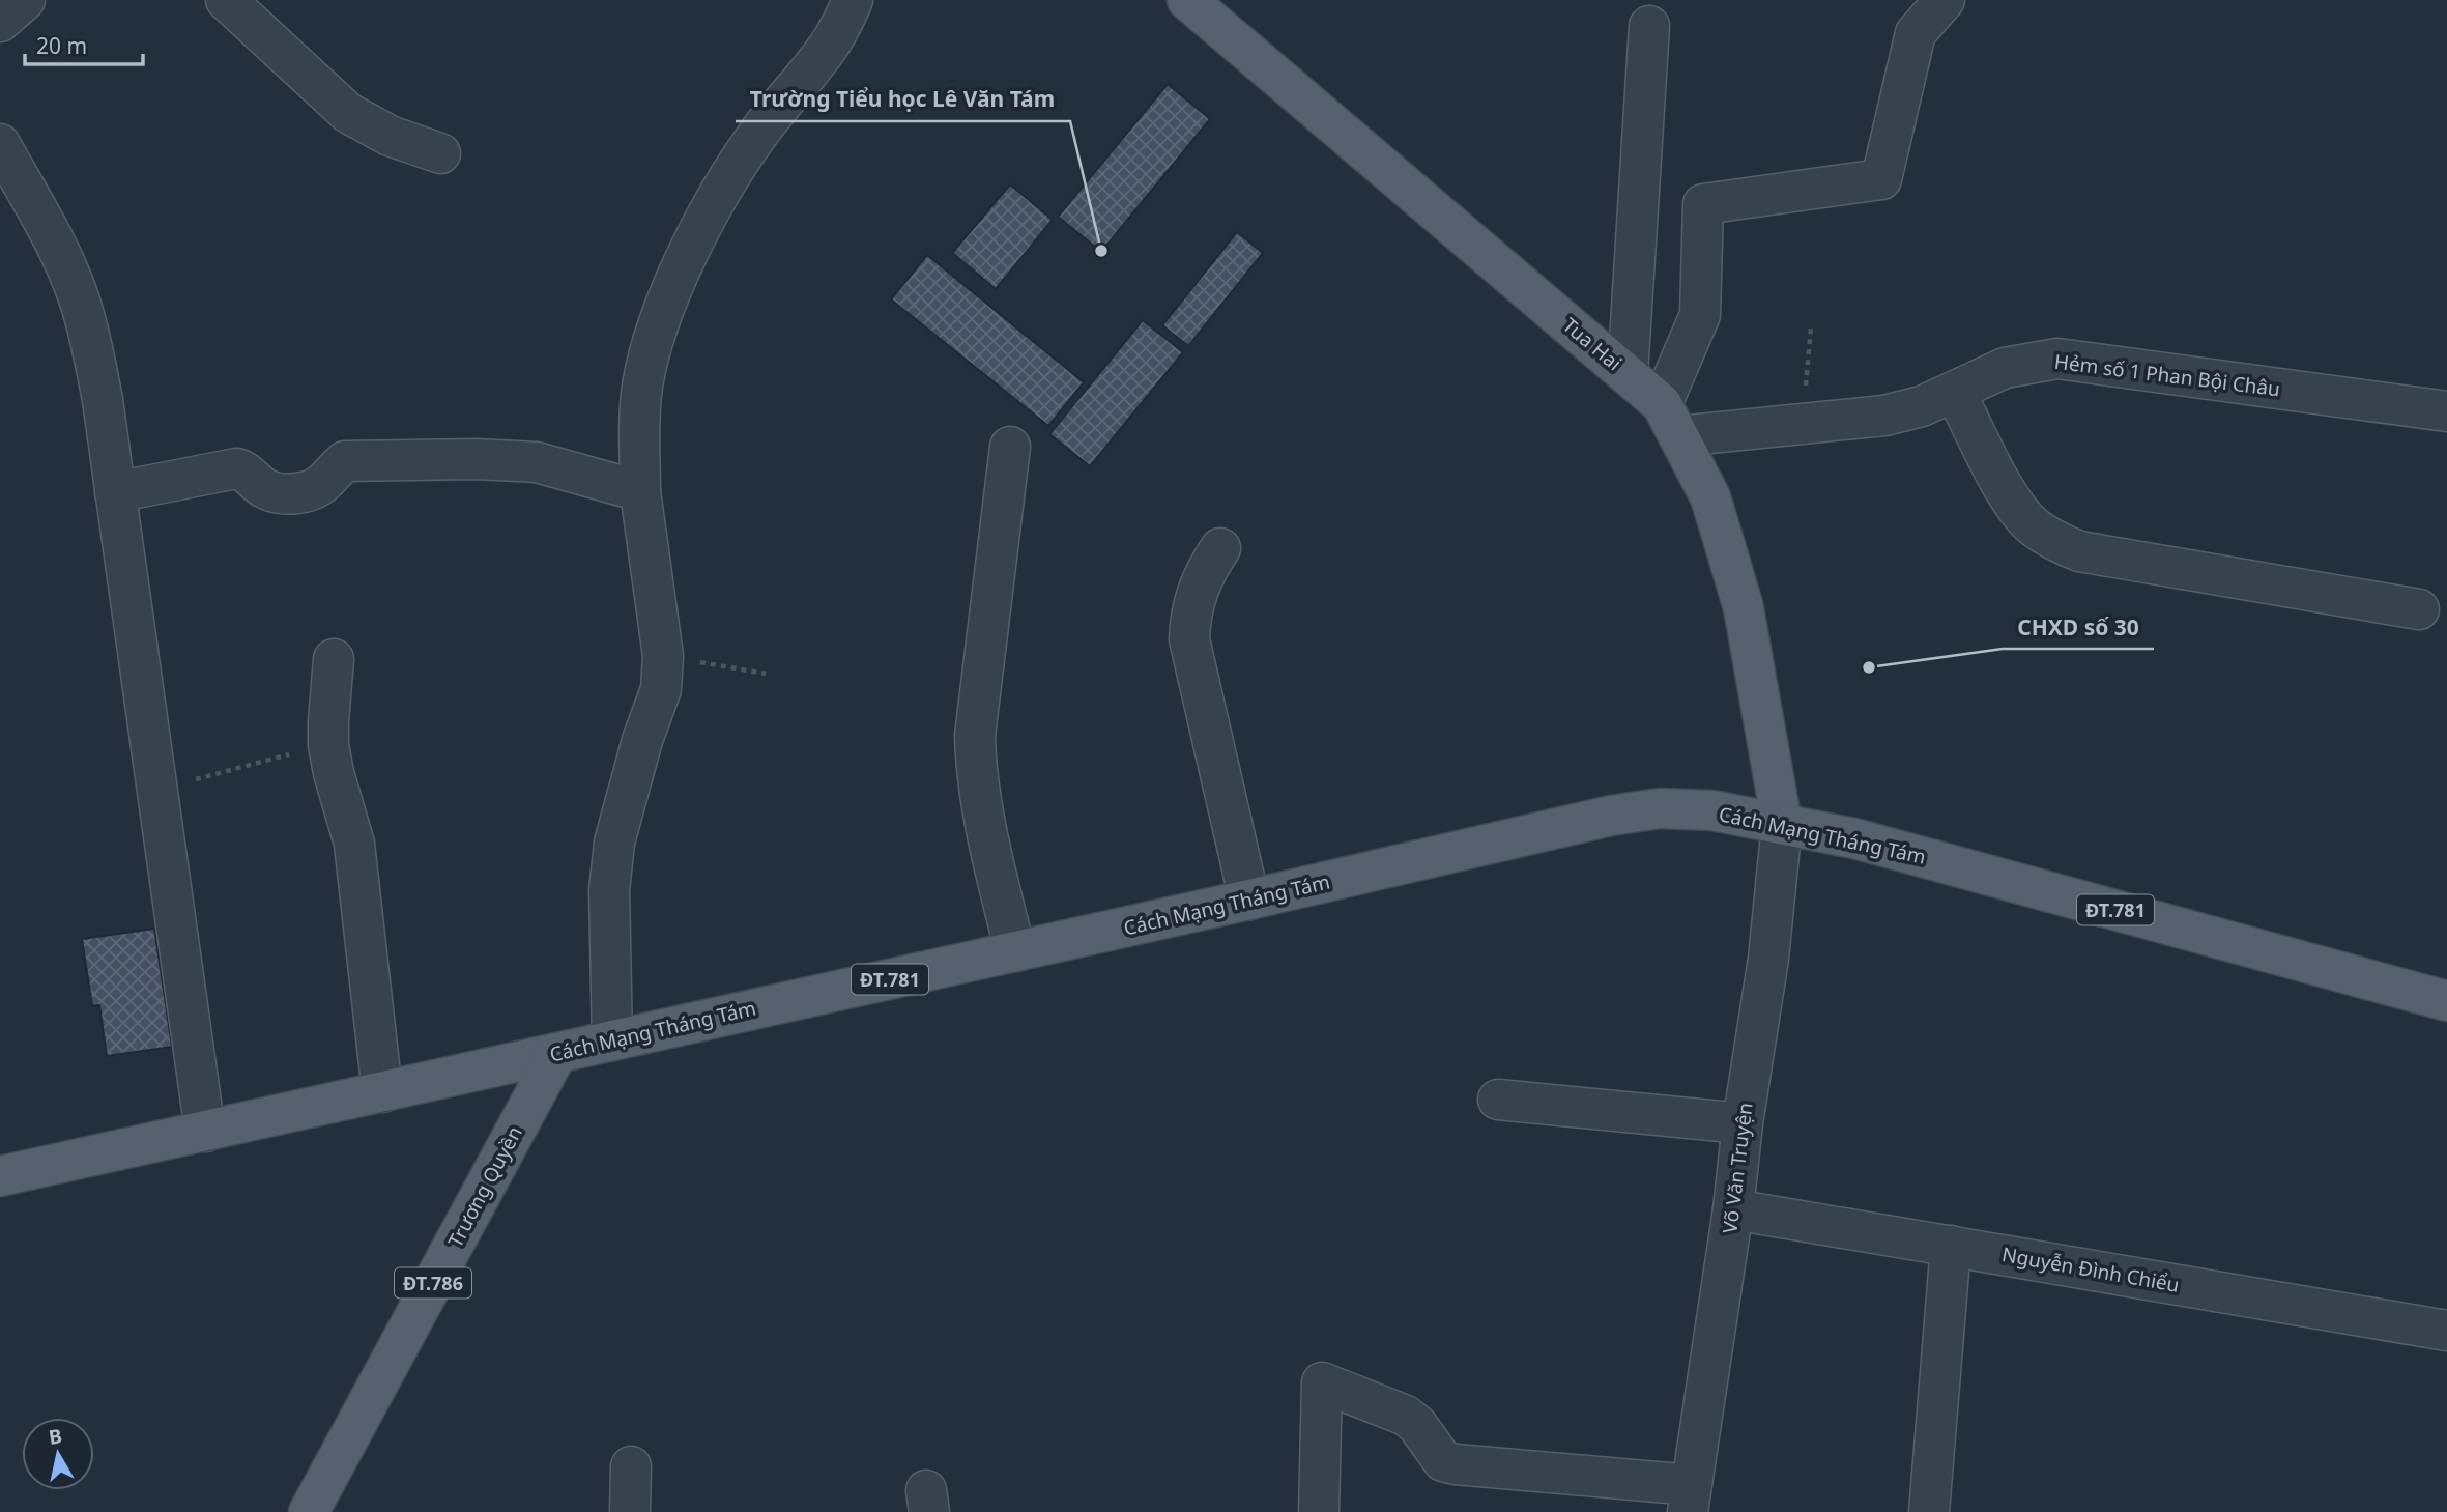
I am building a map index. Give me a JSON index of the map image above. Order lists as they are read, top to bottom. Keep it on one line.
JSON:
{"streets":{"main road":["Tua Hai","Cách Mạng Tháng Tám","ĐT.781","Trương Quyền","ĐT.786"],"street":["Hẻm số 1 Phan Bội Châu","Võ Văn Truyện","Nguyễn Đình Chiểu"]},"crossings":[["Tua Hai","Hẻm số 1 Phan Bội Châu"],["Tua Hai","Cách Mạng Tháng Tám"],["Tua Hai","Võ Văn Truyện"],["Cách Mạng Tháng Tám","Võ Văn Truyện"],["Cách Mạng Tháng Tám","Trương Quyền"],["Võ Văn Truyện","Nguyễn Đình Chiểu"]],"places":["Trường Tiểu học Lê Văn Tám","CHXD số 30"],"scale_bar":"20 m","north":"top"}
